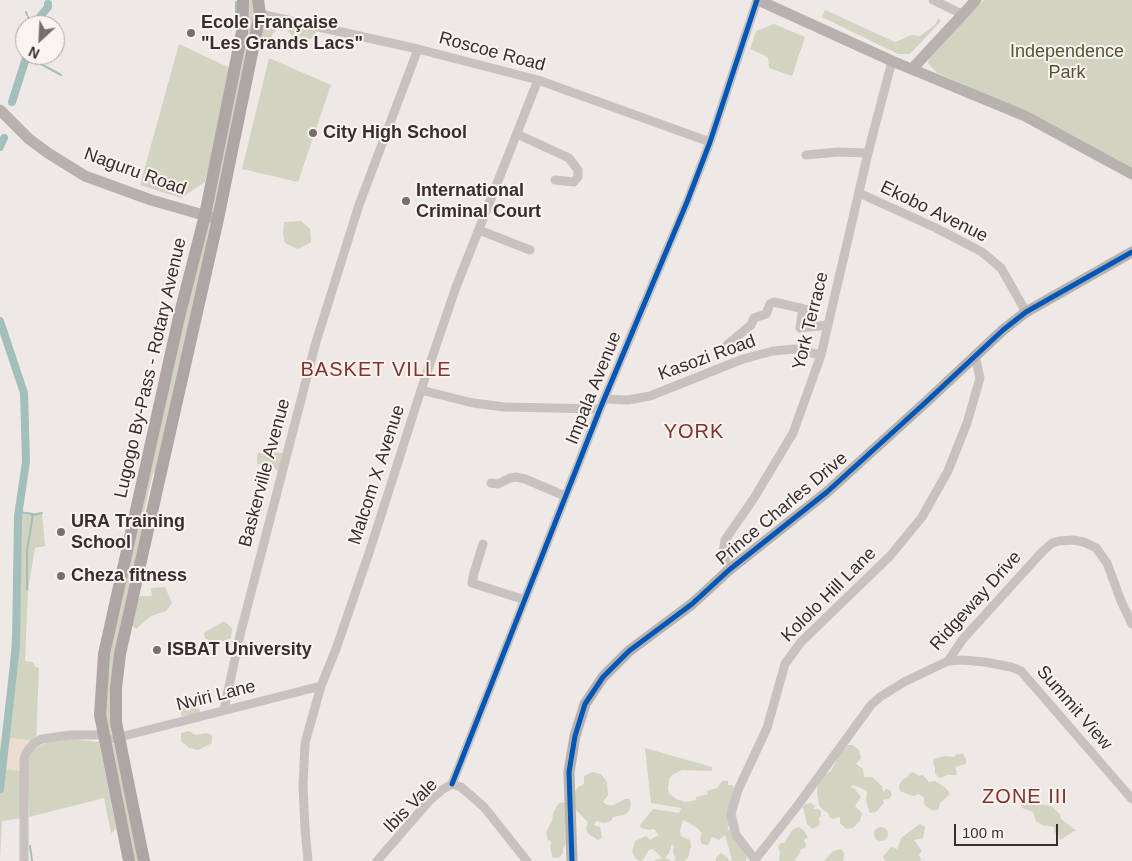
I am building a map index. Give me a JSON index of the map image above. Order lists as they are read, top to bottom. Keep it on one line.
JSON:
{"streets":{"main road":["Lugogo By-Pass - Rotary Avenue"],"street":["Roscoe Road","Naguru Road","Ekobo Avenue","York Terrace","Kasozi Road","Impala Avenue","Baskerville Avenue","Malcom X Avenue","Prince Charles Drive","Kololo Hill Lane","Ridgeway Drive","Nviri Lane","Summit View","Ibis Vale"]},"crossings":[["Roscoe Road","Lugogo By-Pass - Rotary Avenue"],["Roscoe Road","Impala Avenue"],["Roscoe Road","Baskerville Avenue"],["Roscoe Road","Malcom X Avenue"],["Naguru Road","Lugogo By-Pass - Rotary Avenue"],["Ekobo Avenue","York Terrace"],["Ekobo Avenue","Prince Charles Drive"],["York Terrace","Kasozi Road"],["York Terrace","Prince Charles Drive"],["Kasozi Road","Impala Avenue"],["Lugogo By-Pass - Rotary Avenue","Nviri Lane"],["Impala Avenue","Ibis Vale"],["Baskerville Avenue","Nviri Lane"],["Malcom X Avenue","Nviri Lane"],["Prince Charles Drive","Kololo Hill Lane"],["Kololo Hill Lane","Ridgeway Drive"],["Ridgeway Drive","Summit View"]],"districts":["BASKET VILLE","YORK","ZONE III"],"parks":["Independence Park"],"places":["Ecole Française \"Les Grands Lacs\"","City High School","International Criminal Court","URA Training School","Cheza fitness","ISBAT University"],"scale_bar":"100 m","north":"bottom left"}
